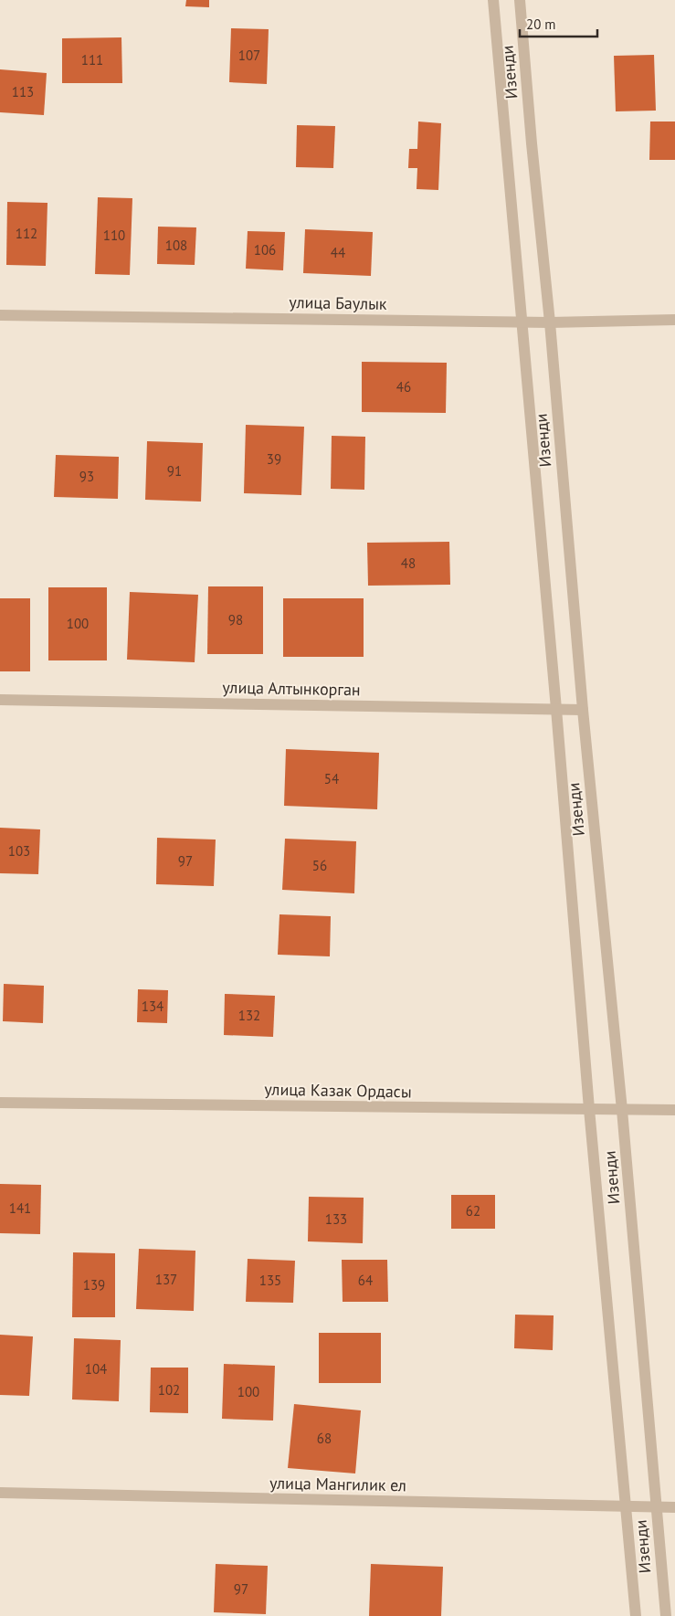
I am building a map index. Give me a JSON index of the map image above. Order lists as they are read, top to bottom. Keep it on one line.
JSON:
{"streets":{"street":["Изенди","улица Баулык","улица Алтынкорган","улица Казак Ордасы","улица Мангилик ел"]},"crossings":[["Изенди","улица Баулык"],["Изенди","улица Алтынкорган"],["Изенди","улица Казак Ордасы"],["Изенди","улица Мангилик ел"]],"house_numbers":["107","111","113","112","110","108","106","44","46","39","91","93","48","98","100","54","103","97","56","134","132","141","62","133","137","135","64","139","104","102","100","68","97"],"scale_bar":"20 m"}
